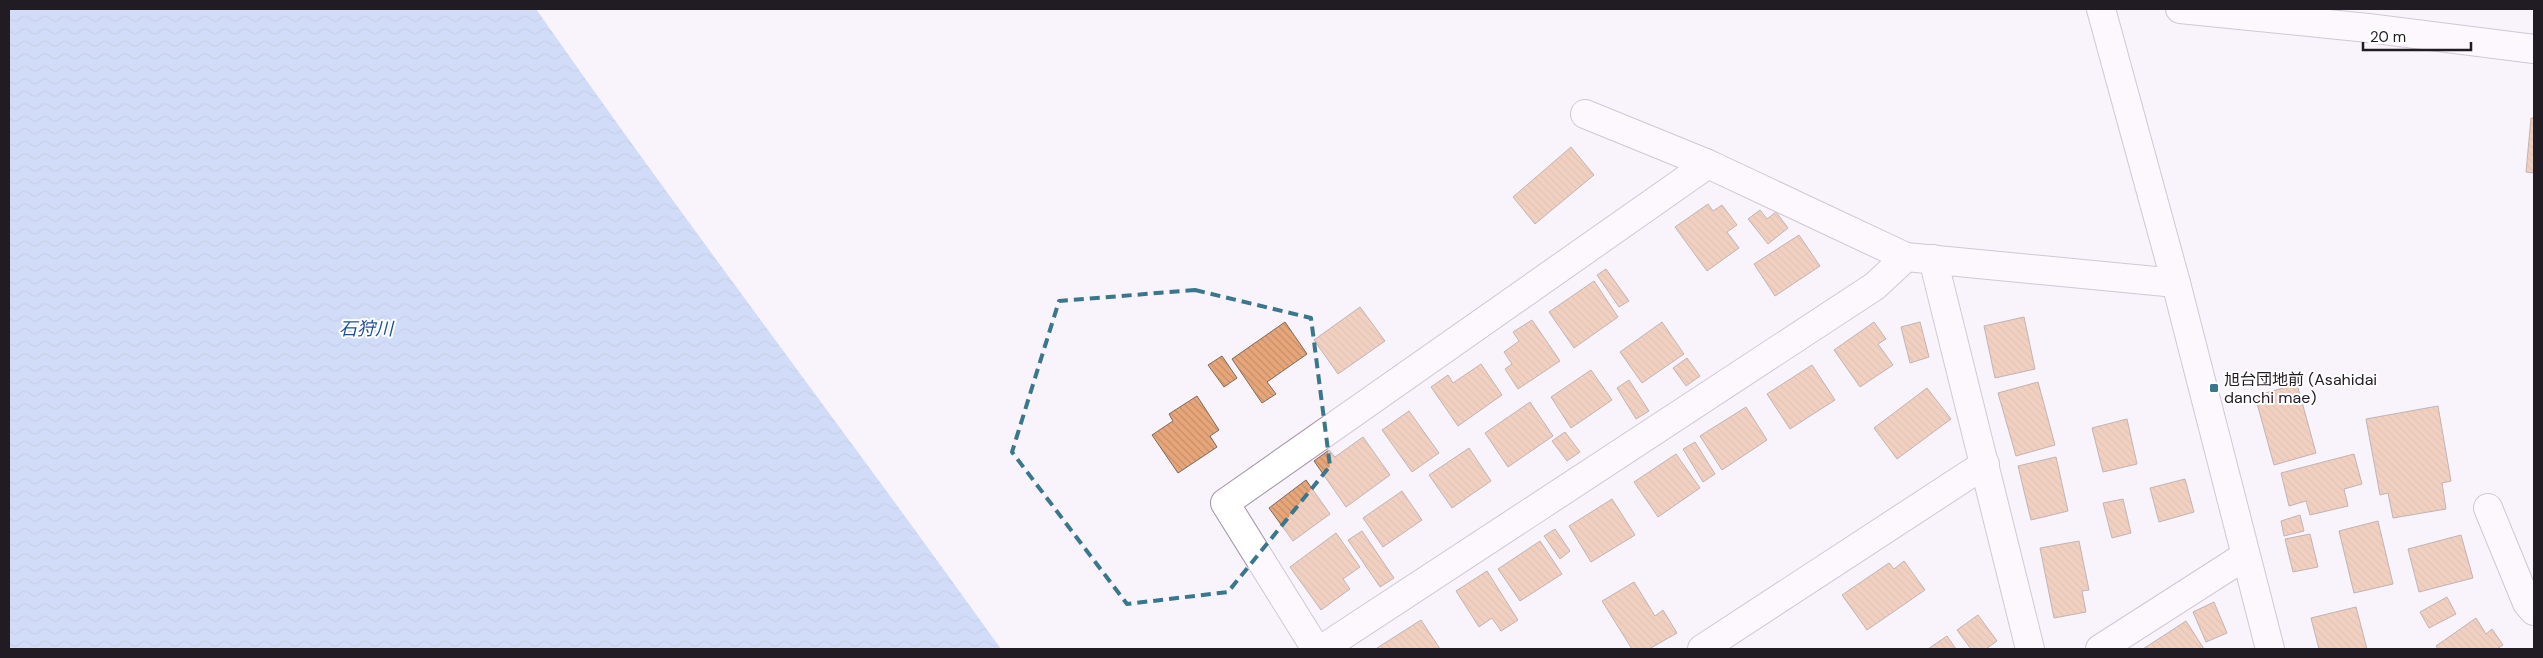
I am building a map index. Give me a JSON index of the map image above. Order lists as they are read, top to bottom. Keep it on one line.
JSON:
{"water":["石狩川"],"places":{"transit":["旭台団地前 (Asahidai danchi mae)"]},"scale_bar":"20 m"}
